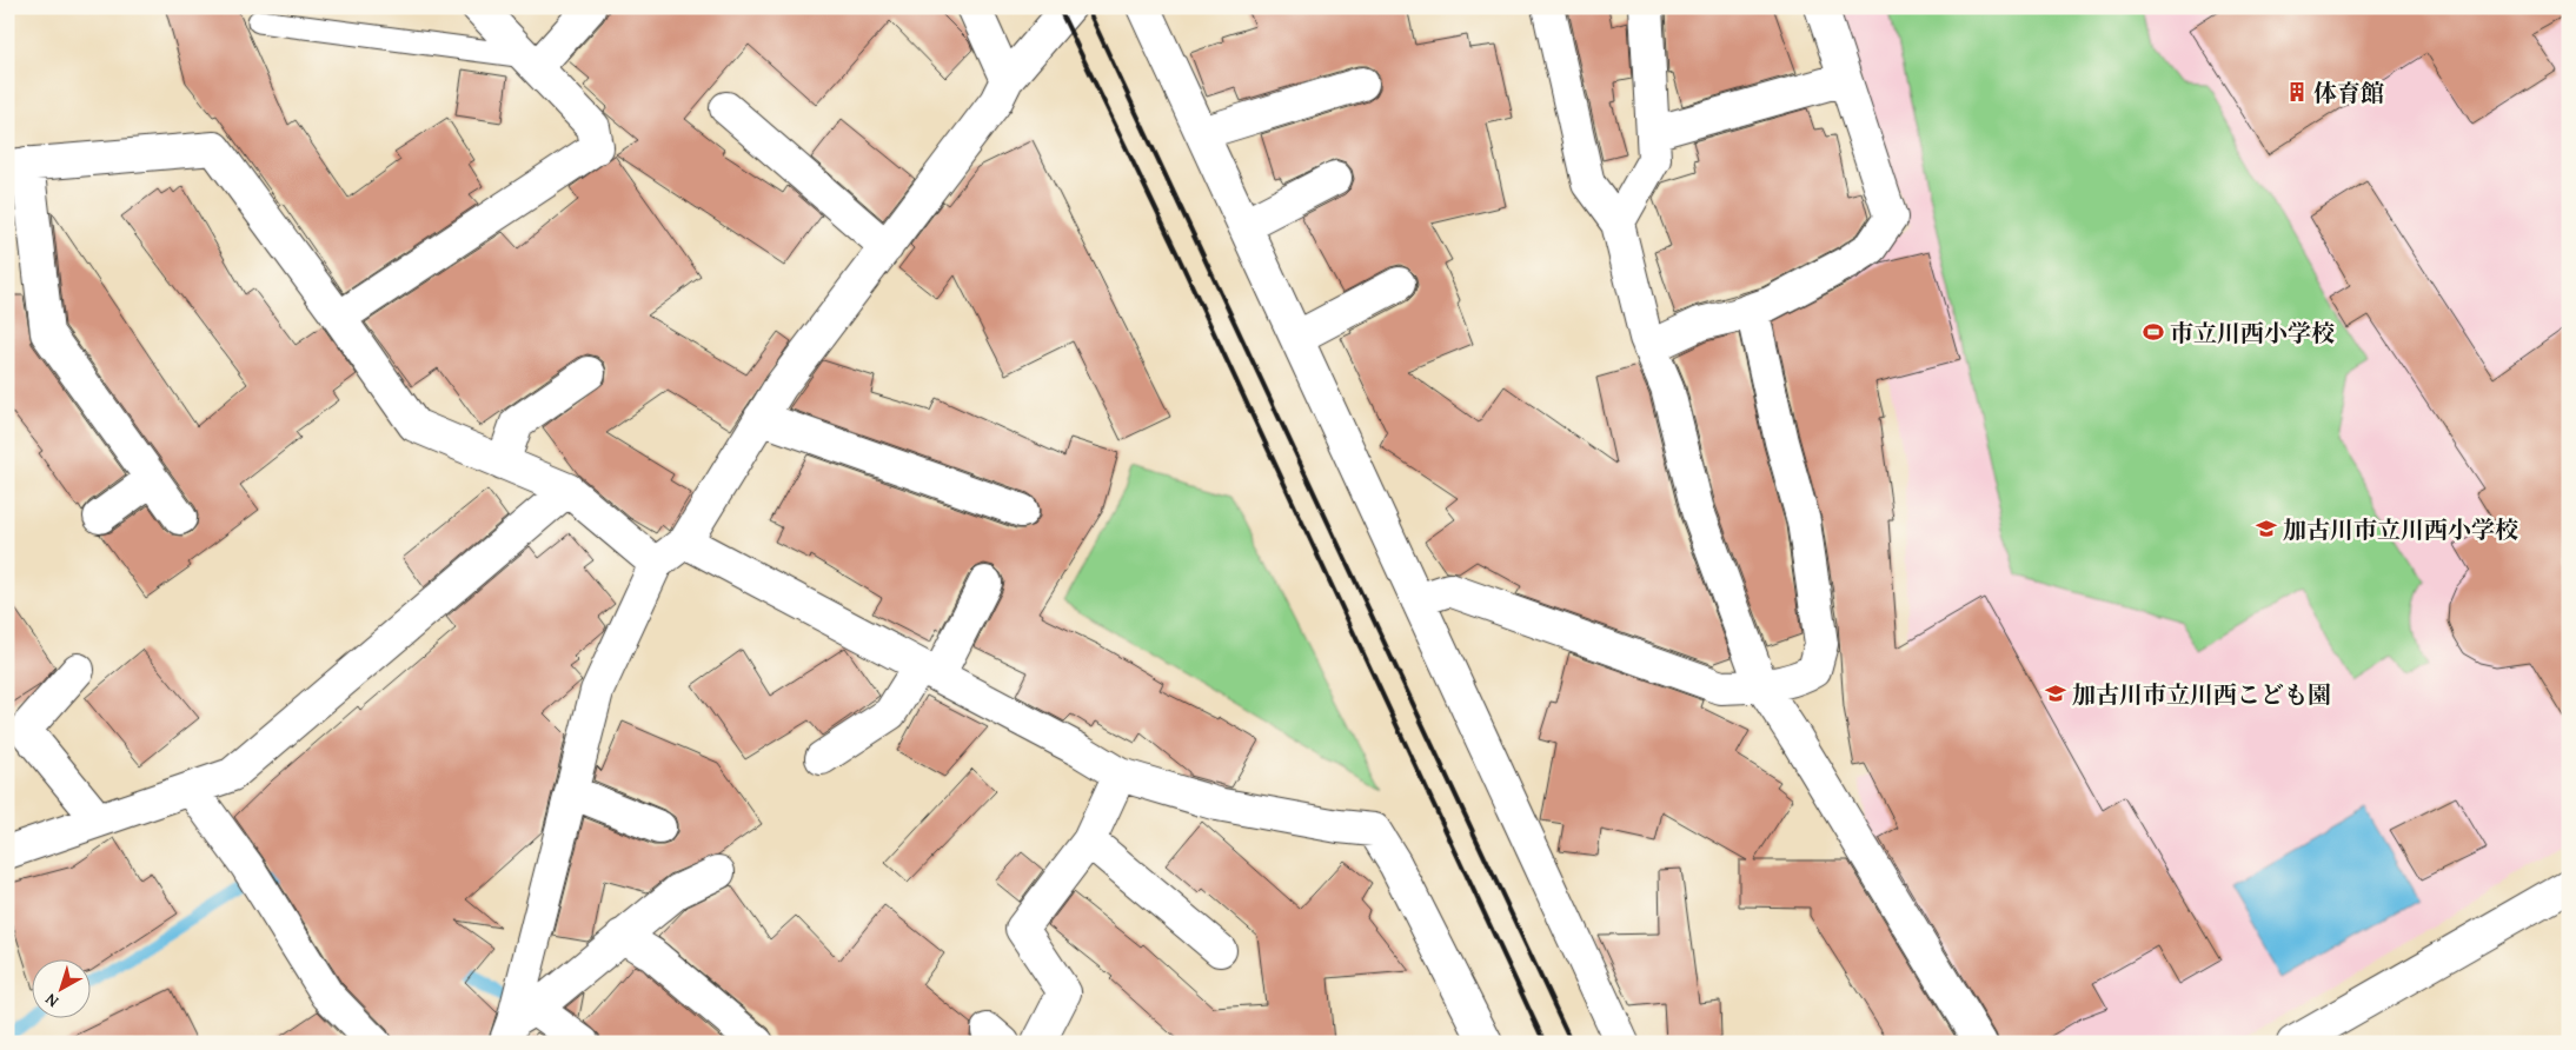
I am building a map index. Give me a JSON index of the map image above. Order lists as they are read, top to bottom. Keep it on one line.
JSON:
{"places":{"building":["体育館"],"sports":["市立川西小学校"],"school or university":["加古川市立川西小学校","加古川市立川西こども園"]},"north":"bottom left"}
